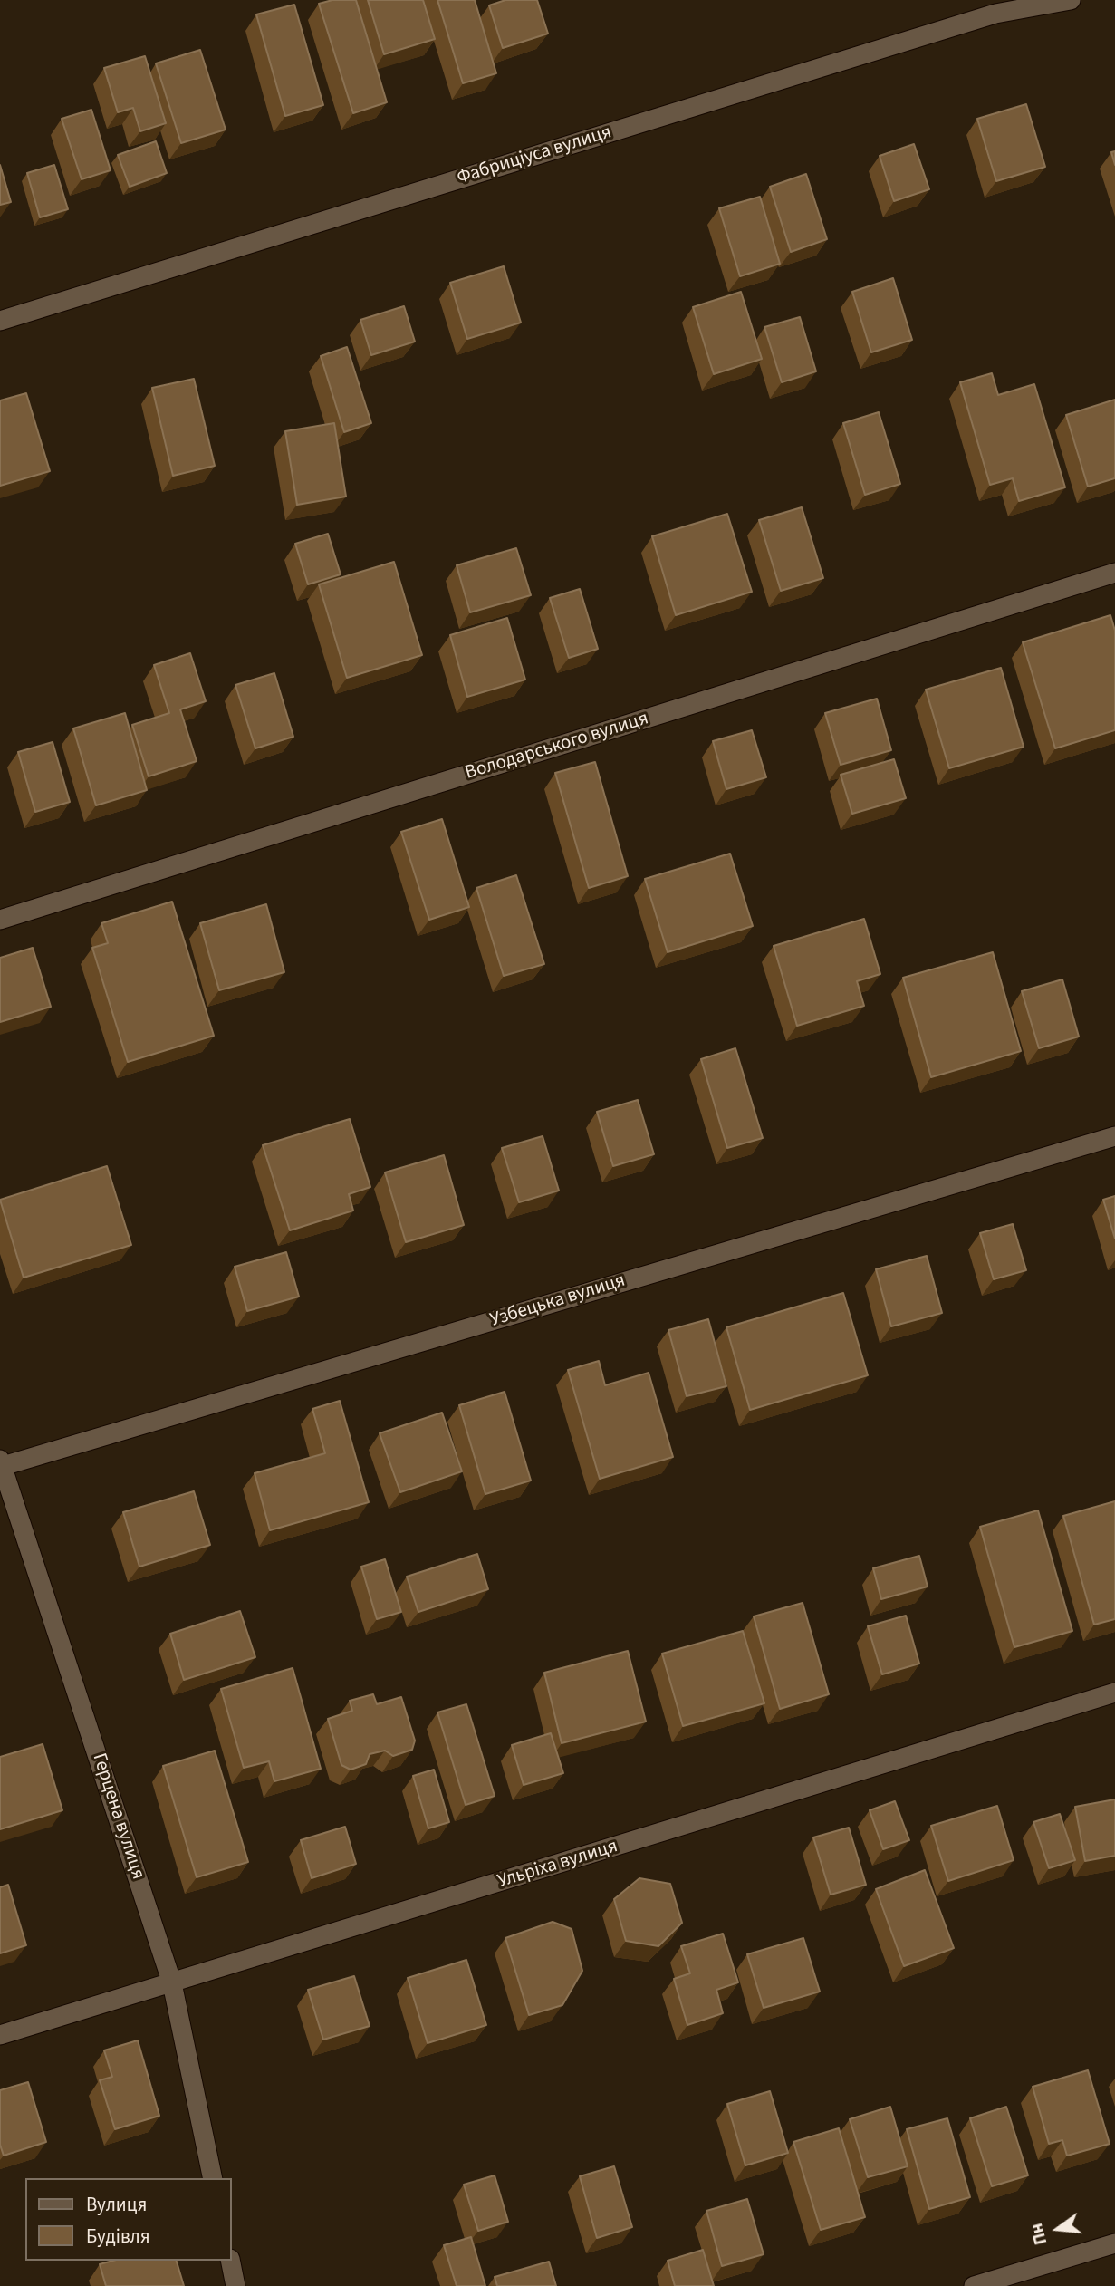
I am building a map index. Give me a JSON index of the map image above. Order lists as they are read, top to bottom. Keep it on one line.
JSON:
{"streets":{"street":["Фабриціуса вулиця","Володарського вулиця","Узбецька вулиця","Герцена вулиця","Ульріха вулиця"]},"crossings":[["Узбецька вулиця","Герцена вулиця"],["Герцена вулиця","Ульріха вулиця"]],"legend":["Вулиця","Будівля"],"north":"left"}
